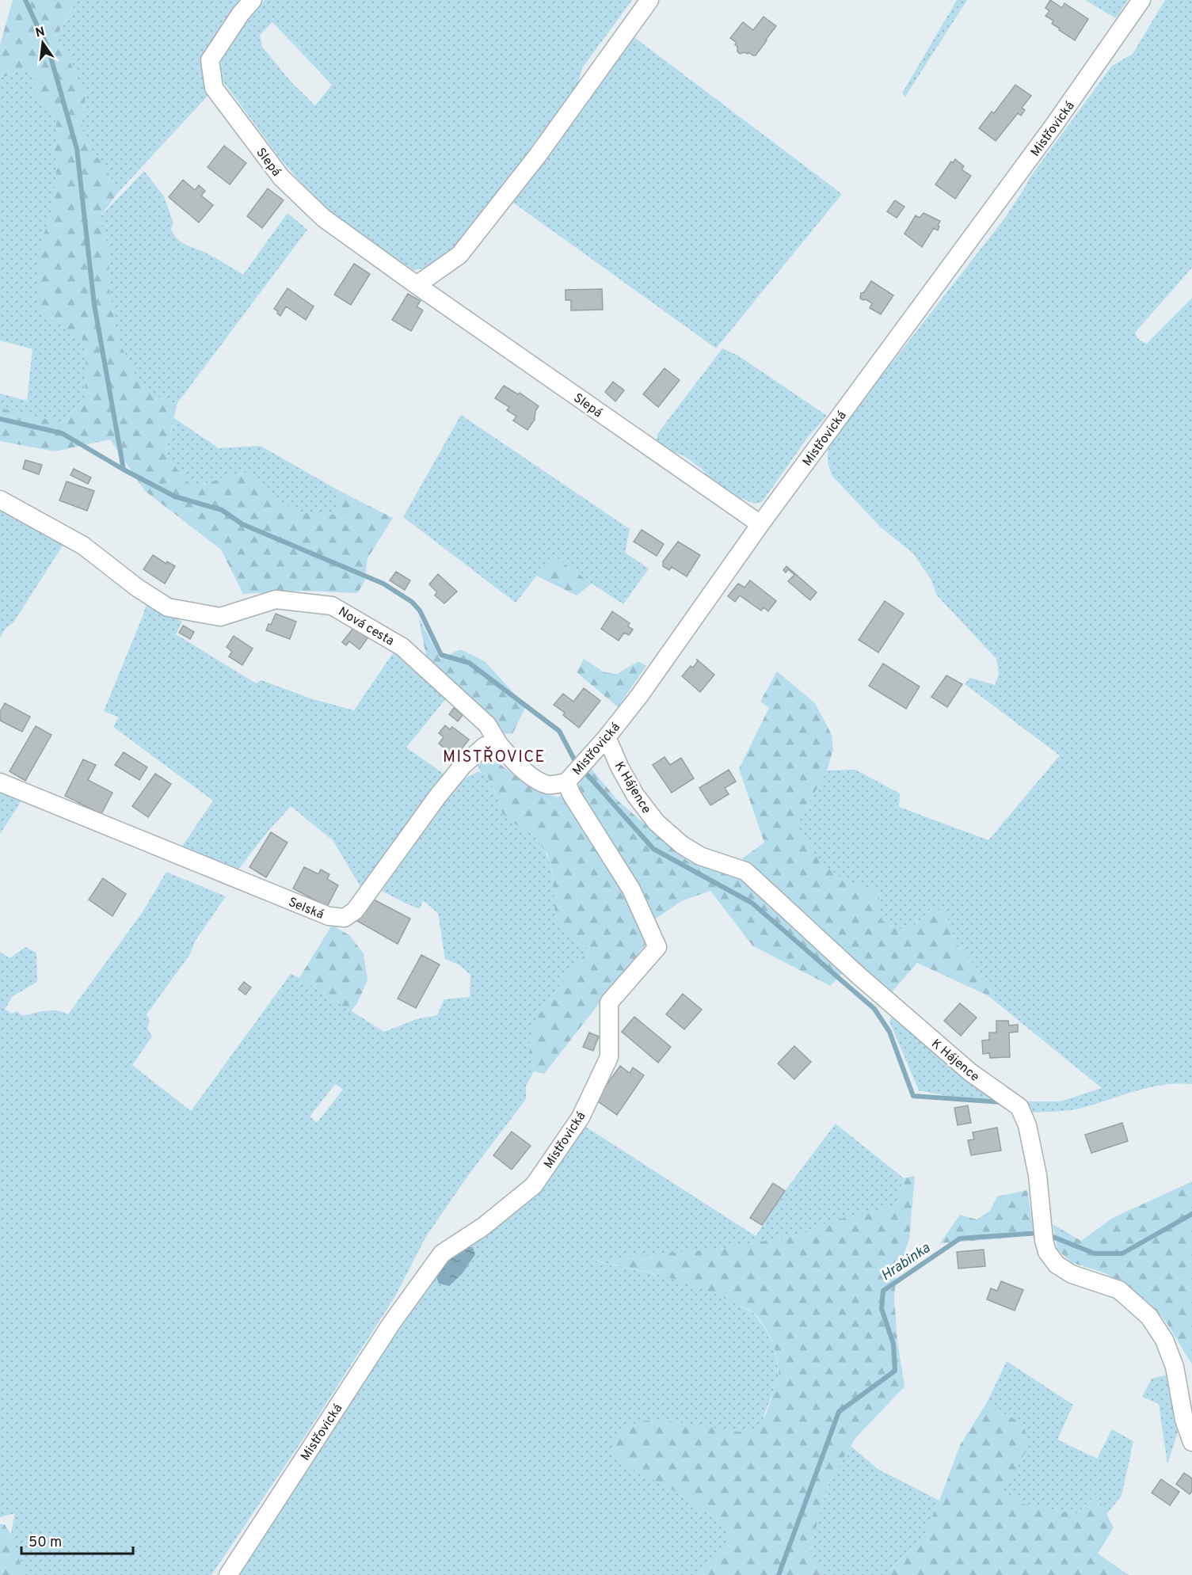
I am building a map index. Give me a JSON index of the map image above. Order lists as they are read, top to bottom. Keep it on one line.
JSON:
{"streets":{"street":["Mistřovická","Slepá","Nová cesta","K Hájence","Selská"]},"crossings":[["Mistřovická","Slepá"],["Mistřovická","K Hájence"],["Nová cesta","Selská"]],"districts":["MISTŘOVICE"],"water":["Hrabinka"],"scale_bar":"50 m","north":"top"}
